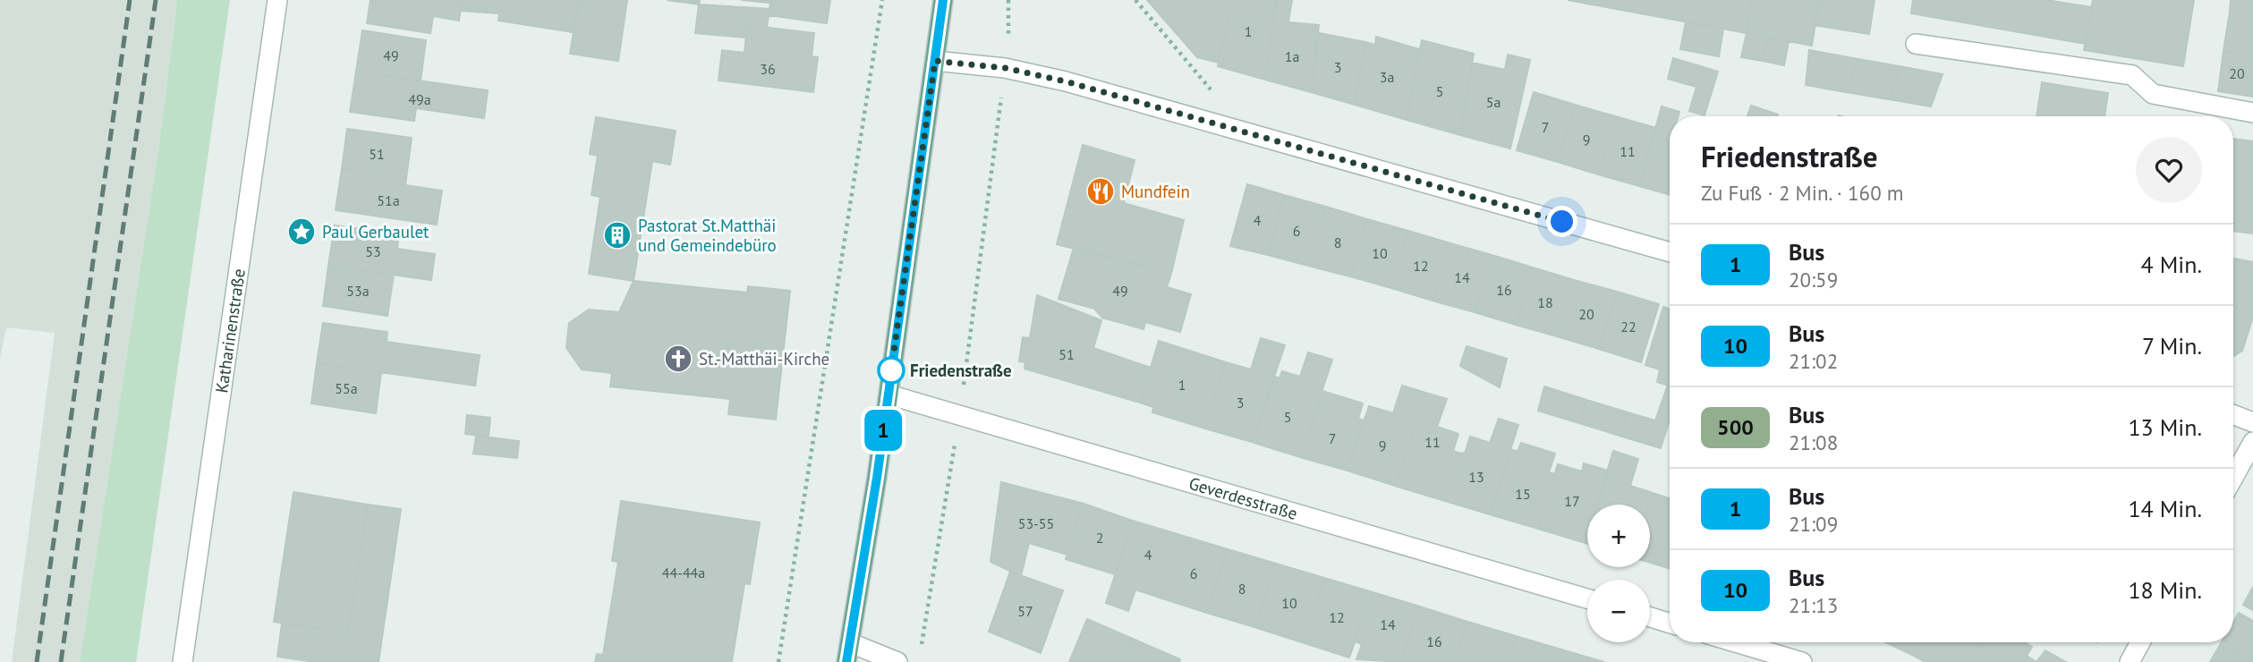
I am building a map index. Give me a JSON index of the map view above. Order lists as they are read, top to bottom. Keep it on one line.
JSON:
{"streets":{"street":["Katharinenstraße","Geverdesstraße"]},"places":{"restaurant":["Mundfein"],"place":["Paul Gerbaulet"],"building":["Pastorat St.Matthäi und Gemeindebüro"],"church":["St.-Matthäi-Kirche"],"other":["Friedenstraße"]},"lines":["bus line 1"],"house_numbers":["1","49","1a","3","36","20","3a","5","49a","5a","7","9","11","51","51a","4","6","8","53","10","12","14","16","53a","49","18","20","22","51","1","55a","3","5","7","11","9","13","15","17","53-55","2","4","44-44a","6","8","10","57","12","14","16"],"page":{"on_map":"1","heading":["Friedenstraße","Zu Fuß · 2 Min. · 160 m"],"list":[{"mark":"1","name":"Bus","note":"20:59","value":"4 Min."},{"mark":"10","name":"Bus","note":"21:02","value":"7 Min."},{"mark":"500","name":"Bus","note":"21:08","value":"13 Min."},{"mark":"1","name":"Bus","note":"21:09","value":"14 Min."},{"mark":"10","name":"Bus","note":"21:13","value":"18 Min."}],"map_buttons":["+","−"]}}
